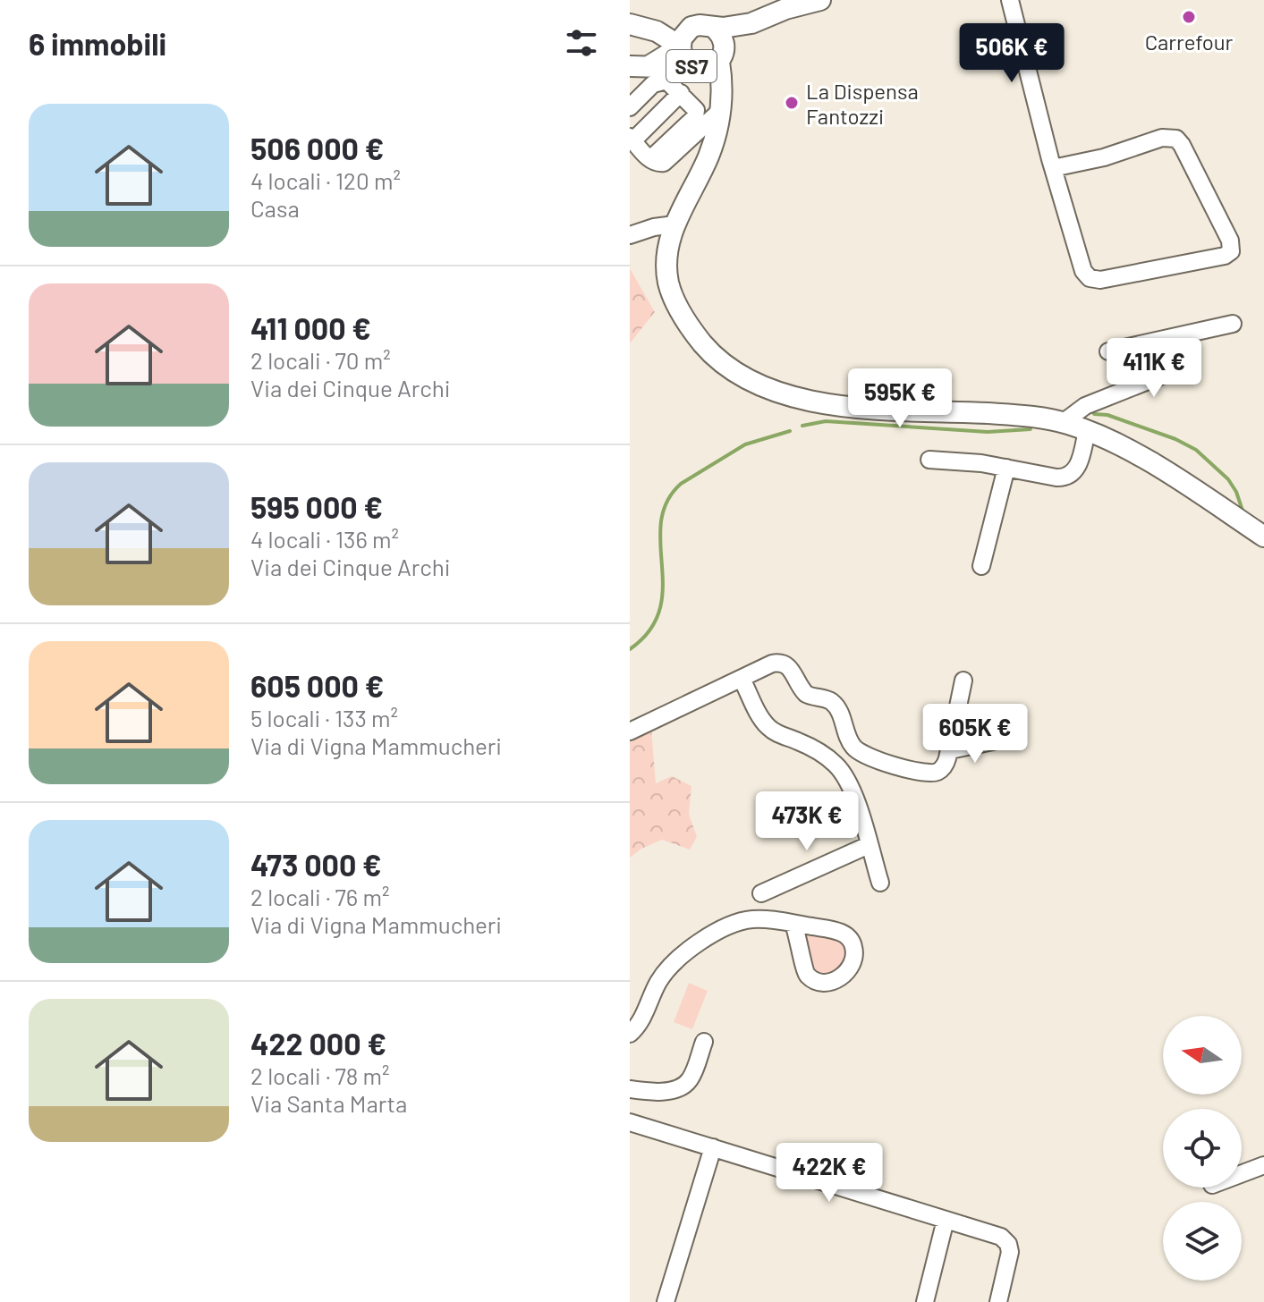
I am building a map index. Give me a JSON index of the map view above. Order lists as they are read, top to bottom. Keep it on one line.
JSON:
{"streets":{"main road":["SS7"]},"places":["Carrefour","La Dispensa Fantozzi"],"north":"left","page":{"heading":"6 immobili","price":["506K €","411K €","595K €","605K €","473K €","422K €"],"list":[{"name":"506 000 €","note":"4 locali · 120 m² · Casa"},{"name":"411 000 €","note":"2 locali · 70 m² · Via dei Cinque Archi"},{"name":"595 000 €","note":"4 locali · 136 m² · Via dei Cinque Archi"},{"name":"605 000 €","note":"5 locali · 133 m² · Via di Vigna Mammucheri"},{"name":"473 000 €","note":"2 locali · 76 m² · Via di Vigna Mammucheri"},{"name":"422 000 €","note":"2 locali · 78 m² · Via Santa Marta"}]}}
